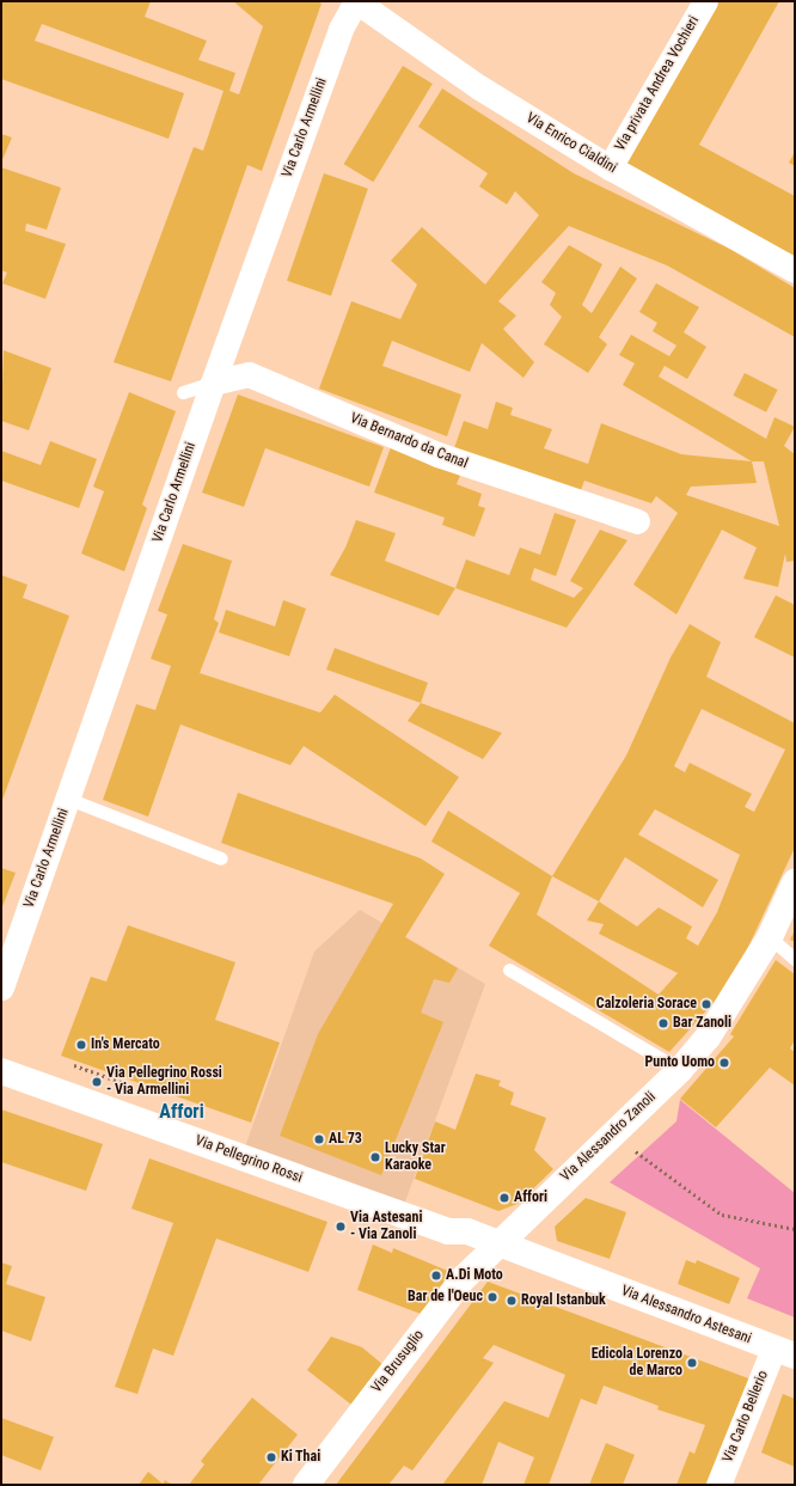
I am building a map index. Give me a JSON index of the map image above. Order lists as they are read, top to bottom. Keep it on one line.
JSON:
{"streets":{"main road":["Via Alessandro Zanoli","Via Pellegrino Rossi","Via Alessandro Astesani","Via Brusuglio"],"street":["Via privata Andrea Vochieri","Via Carlo Armellini","Via Enrico Cialdini","Via Bernardo da Canal","Via Carlo Bellerio"]},"crossings":[["Via privata Andrea Vochieri","Via Enrico Cialdini"],["Via Carlo Armellini","Via Enrico Cialdini"],["Via Carlo Armellini","Via Bernardo da Canal"],["Via Alessandro Zanoli","Via Pellegrino Rossi"],["Via Alessandro Zanoli","Via Alessandro Astesani"],["Via Alessandro Zanoli","Via Brusuglio"],["Via Pellegrino Rossi","Via Alessandro Astesani"],["Via Pellegrino Rossi","Via Brusuglio"],["Via Alessandro Astesani","Via Brusuglio"],["Via Alessandro Astesani","Via Carlo Bellerio"]],"districts":["Affori"],"places":["Calzoleria Sorace","Bar Zanoli","In's Mercato","Punto Uomo","Via Pellegrino Rossi - Via Armellini","AL 73","Lucky Star Karaoke","Affori","Via Astesani - Via Zanoli","A.Di Moto","Bar de l'Oeuc","Royal Istanbuk","Edicola Lorenzo de Marco","Ki Thai"]}
